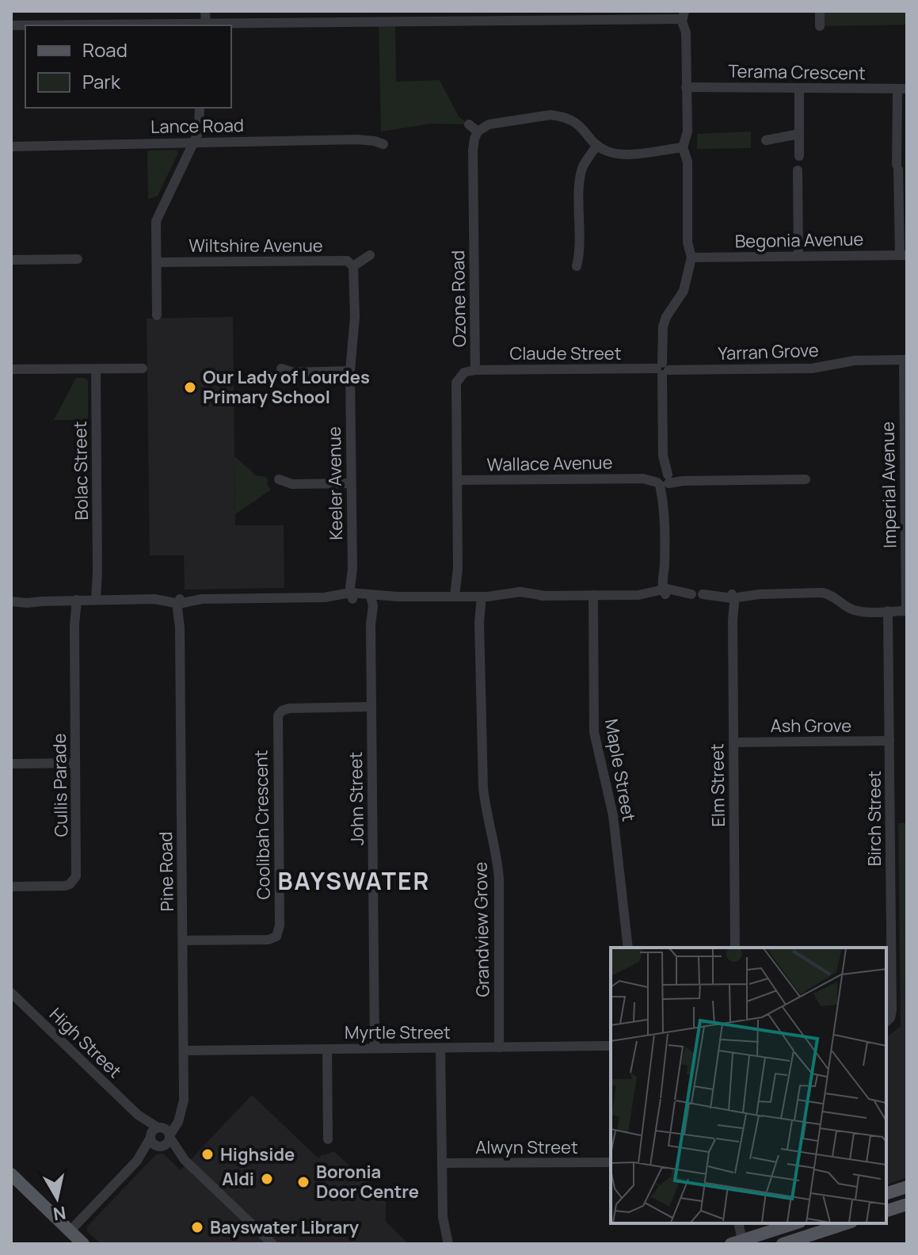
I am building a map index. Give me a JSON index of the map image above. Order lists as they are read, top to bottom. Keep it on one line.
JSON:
{"streets":{"street":["Terama Crescent","Lance Road","Begonia Avenue","Wiltshire Avenue","Ozone Road","Yarran Grove","Claude Street","Wallace Avenue","Bolac Street","Keeler Avenue","Imperial Avenue","Ash Grove","Maple Street","Cullis Parade","Elm Street","John Street","Birch Street","Coolibah Crescent","Pine Road","Grandview Grove","Myrtle Street","High Street","Alwyn Street"]},"crossings":[["Wiltshire Avenue","Keeler Avenue"],["Ozone Road","Claude Street"],["Ozone Road","Wallace Avenue"],["Yarran Grove","Claude Street"],["Yarran Grove","Imperial Avenue"],["Ash Grove","Elm Street"],["Ash Grove","Birch Street"],["John Street","Coolibah Crescent"],["John Street","Myrtle Street"],["Coolibah Crescent","Pine Road"],["Pine Road","Myrtle Street"],["Pine Road","High Street"],["Grandview Grove","Myrtle Street"]],"districts":["BAYSWATER"],"places":["Our Lady of Lourdes Primary School","Highside","Aldi","Boronia Door Centre","Bayswater Library"],"legend":["Road","Park"],"north":"bottom"}
